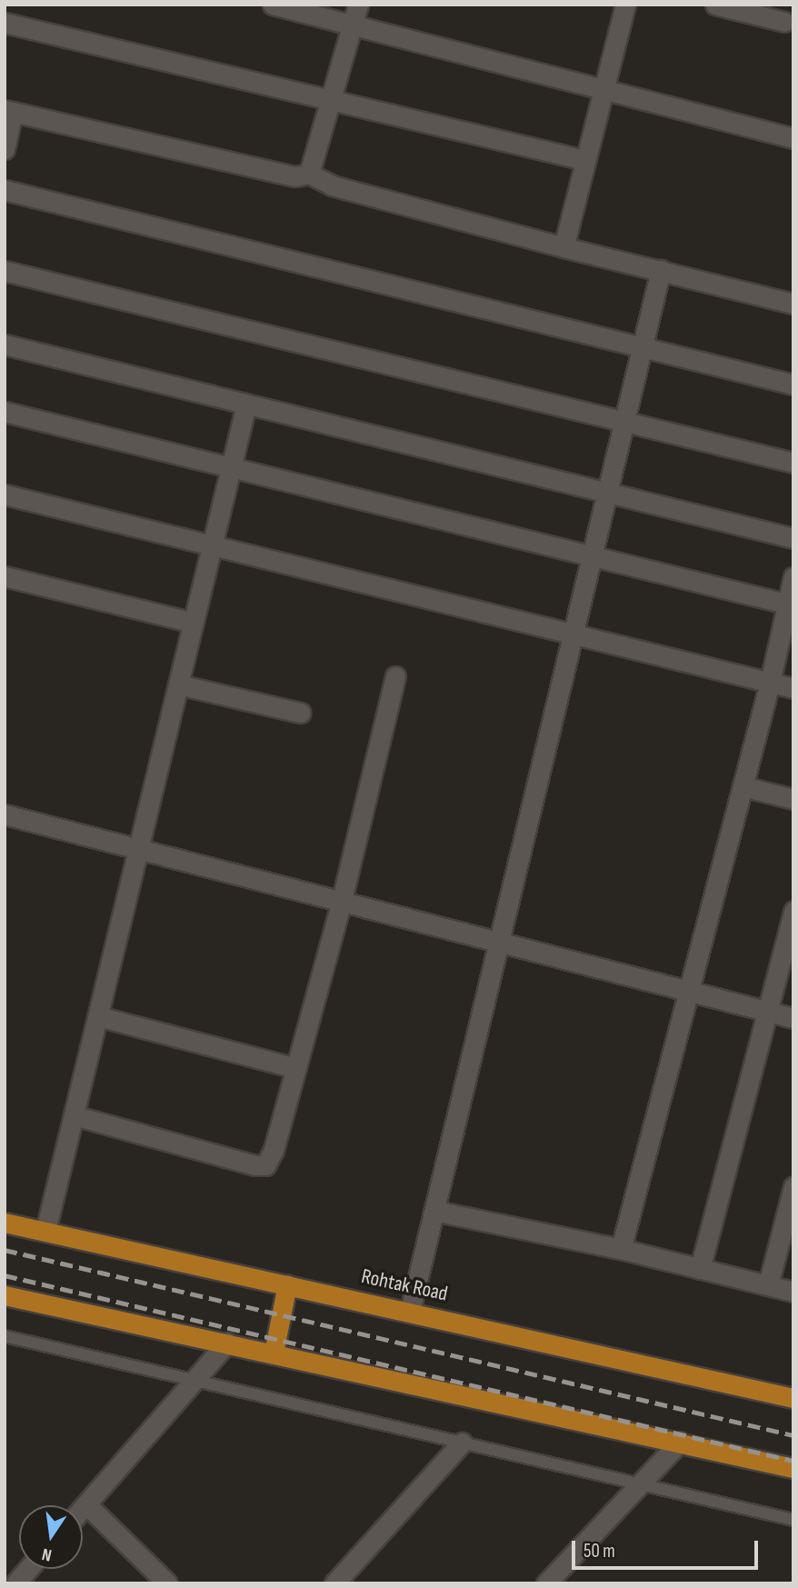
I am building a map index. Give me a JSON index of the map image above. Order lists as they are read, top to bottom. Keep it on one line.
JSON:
{"streets":{"highway":["Rohtak Road"]},"scale_bar":"50 m","north":"bottom"}
